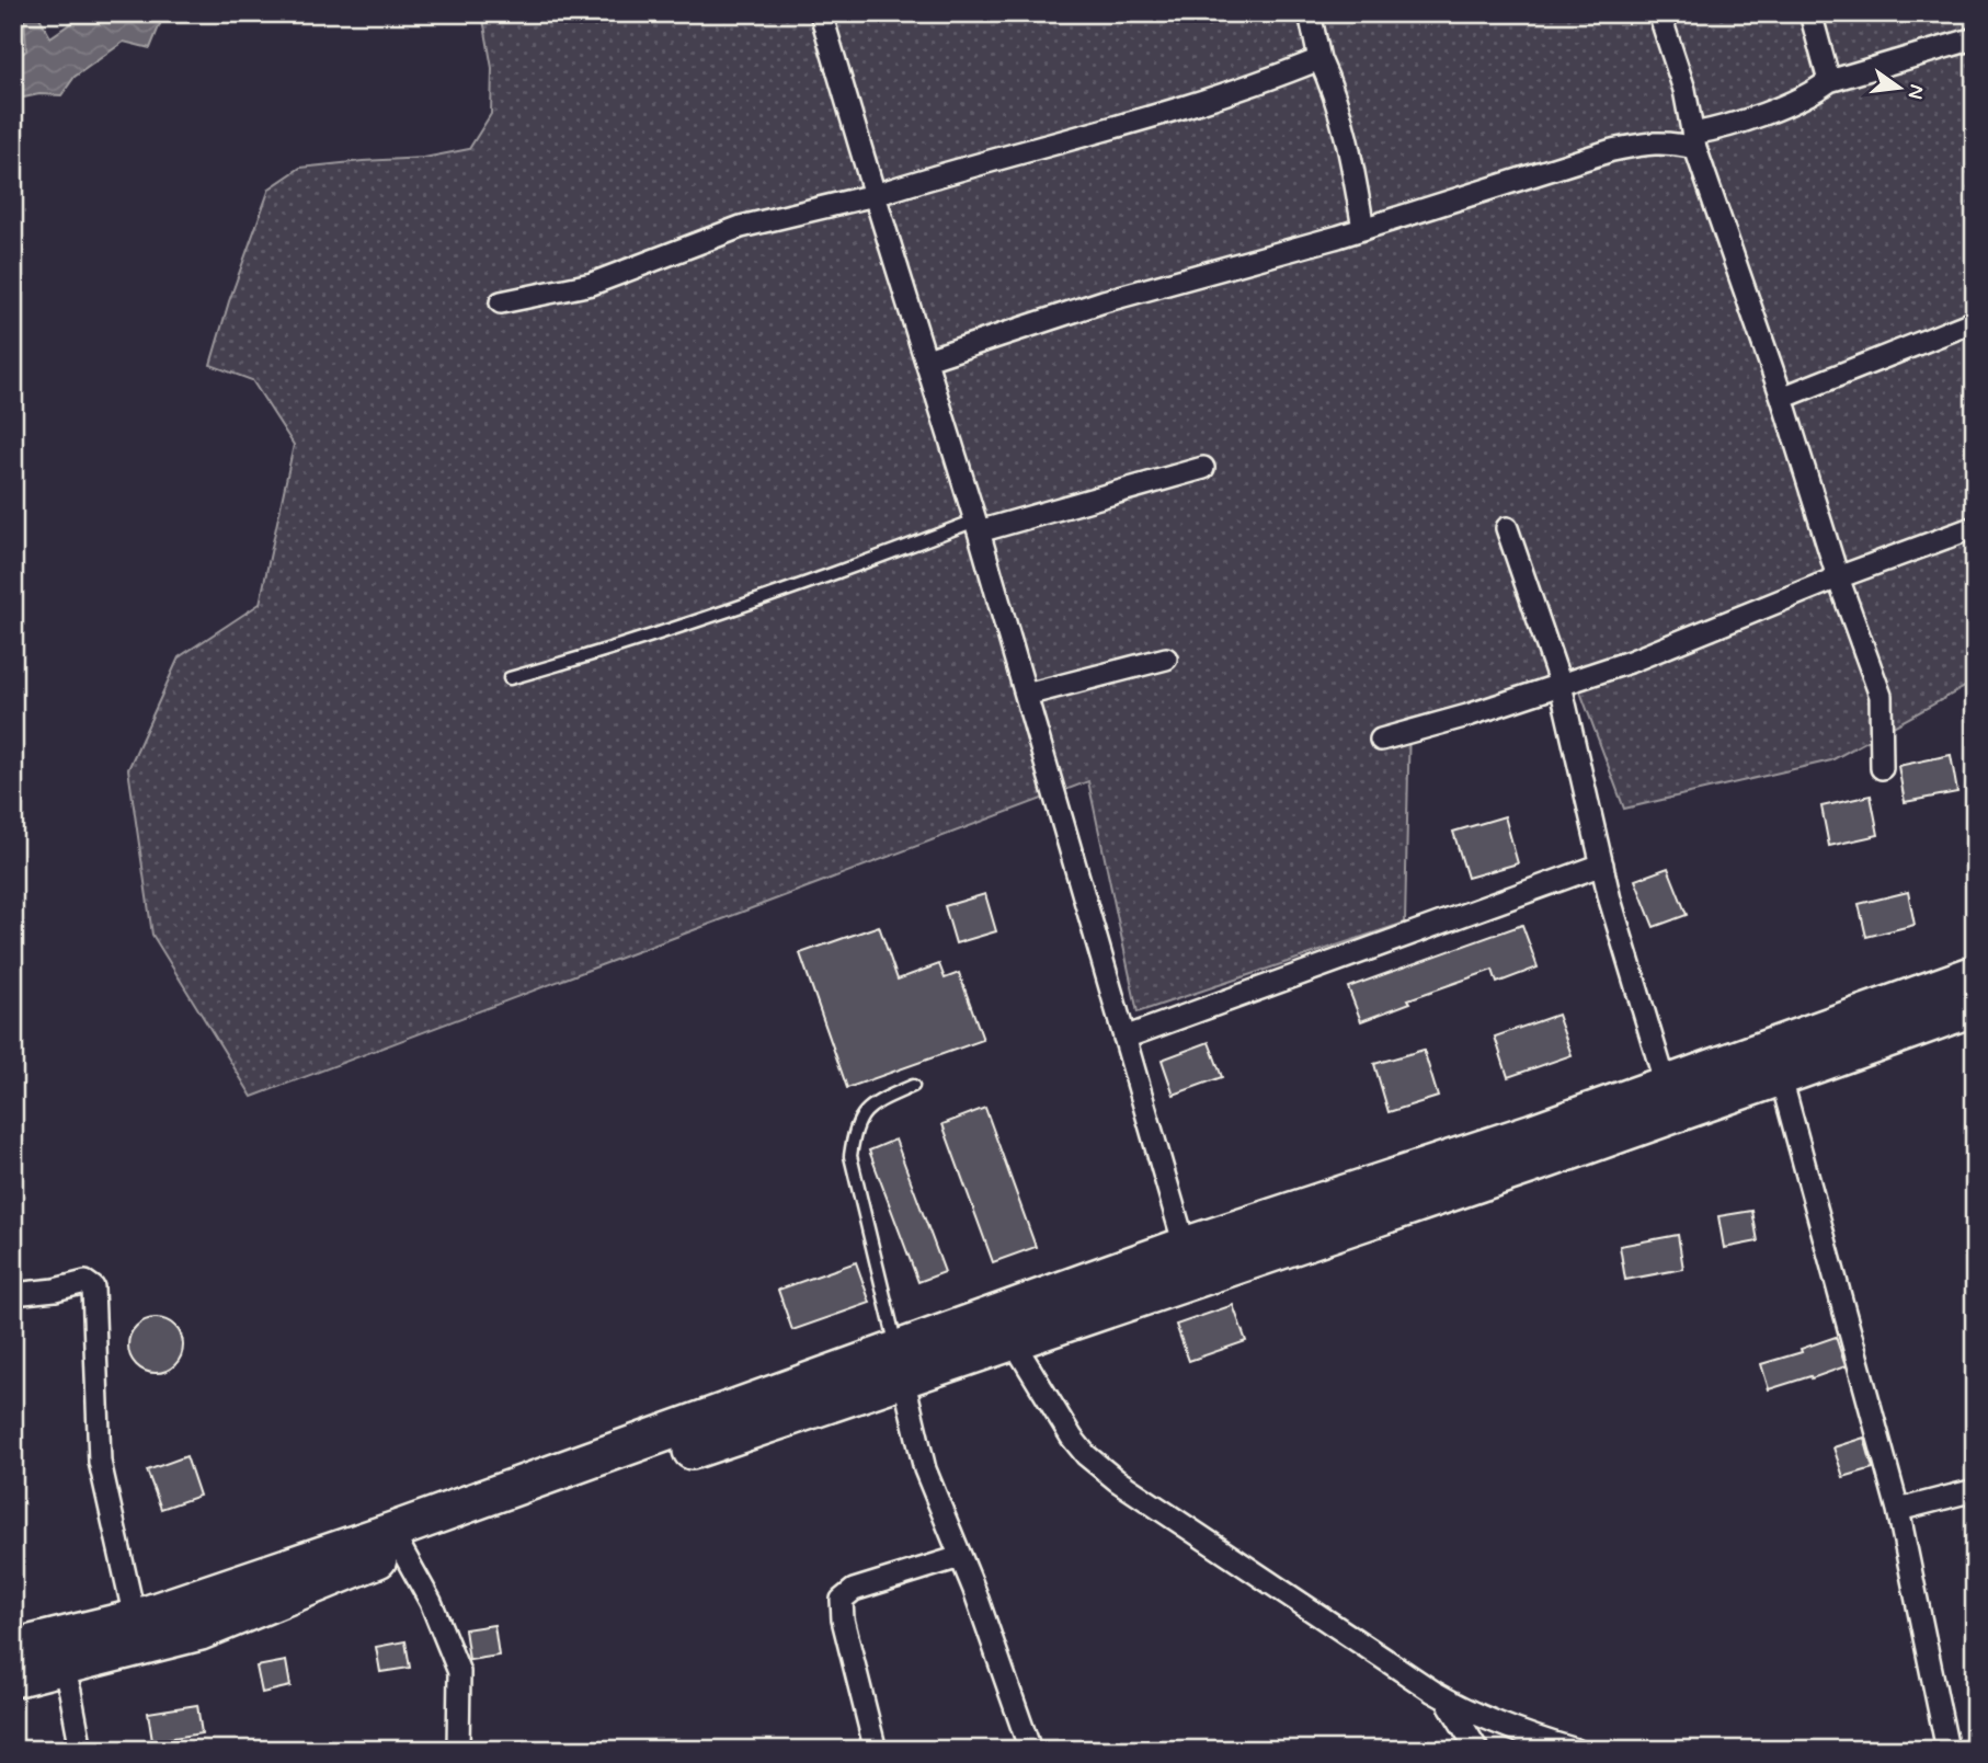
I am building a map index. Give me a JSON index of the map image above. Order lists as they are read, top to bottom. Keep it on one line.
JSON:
{"north":"right"}
